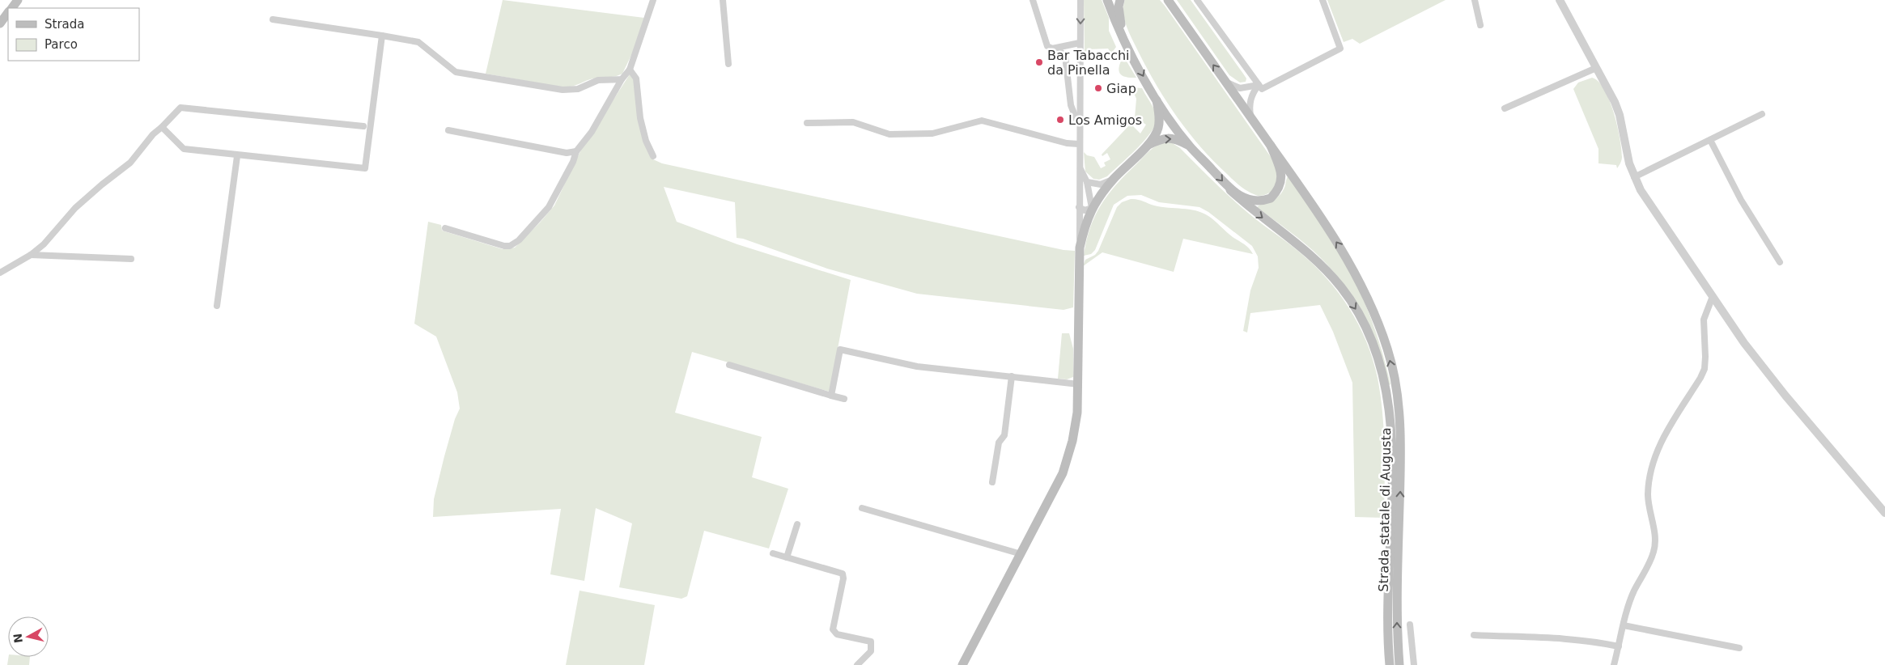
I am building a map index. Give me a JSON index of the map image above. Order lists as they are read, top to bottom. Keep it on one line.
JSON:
{"streets":{"main road":["Strada statale di Augusta"]},"places":["Bar Tabacchi da Pinella","Giap","Los Amigos"],"legend":["Strada","Parco"],"north":"left"}
